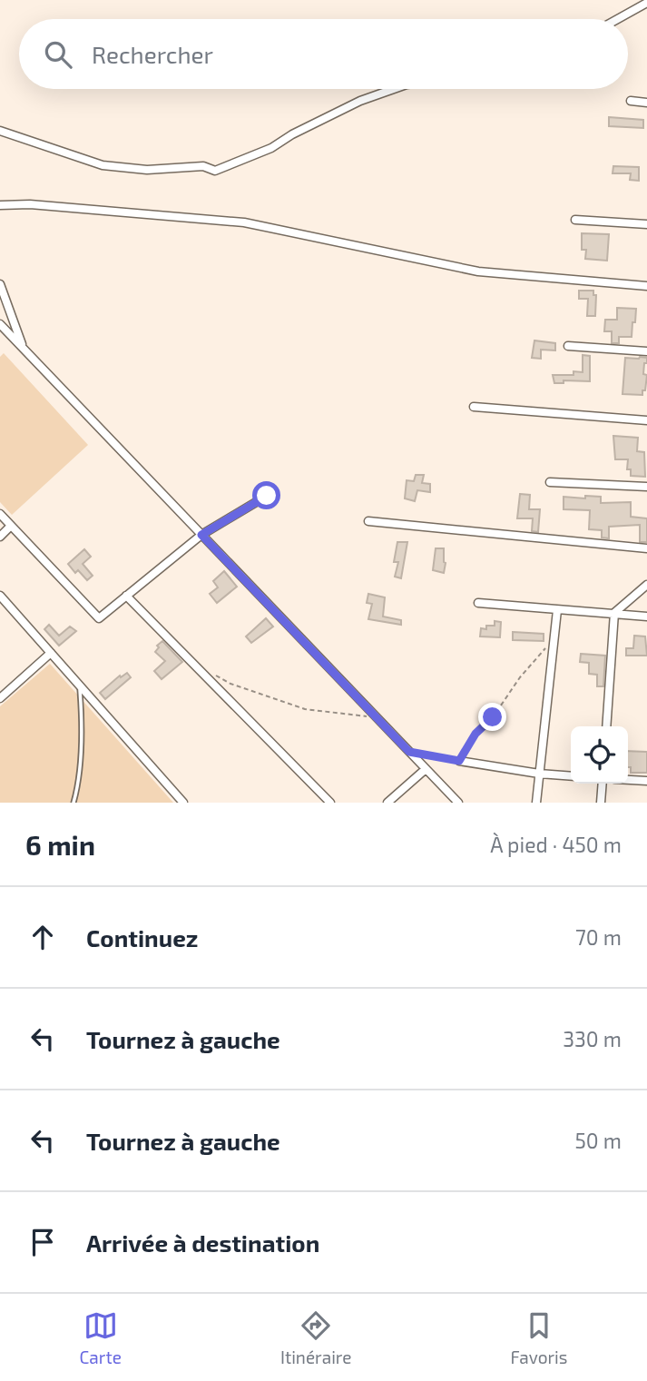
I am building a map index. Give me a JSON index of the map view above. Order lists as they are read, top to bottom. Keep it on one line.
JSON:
{"page":{"search":"Rechercher","heading":["6 min","À pied · 450 m"],"list":[["Continuez","70 m"],["Tournez à gauche","330 m"],["Tournez à gauche","50 m"],"Arrivée à destination"],"nav":["Carte","Itinéraire","Favoris"]}}
